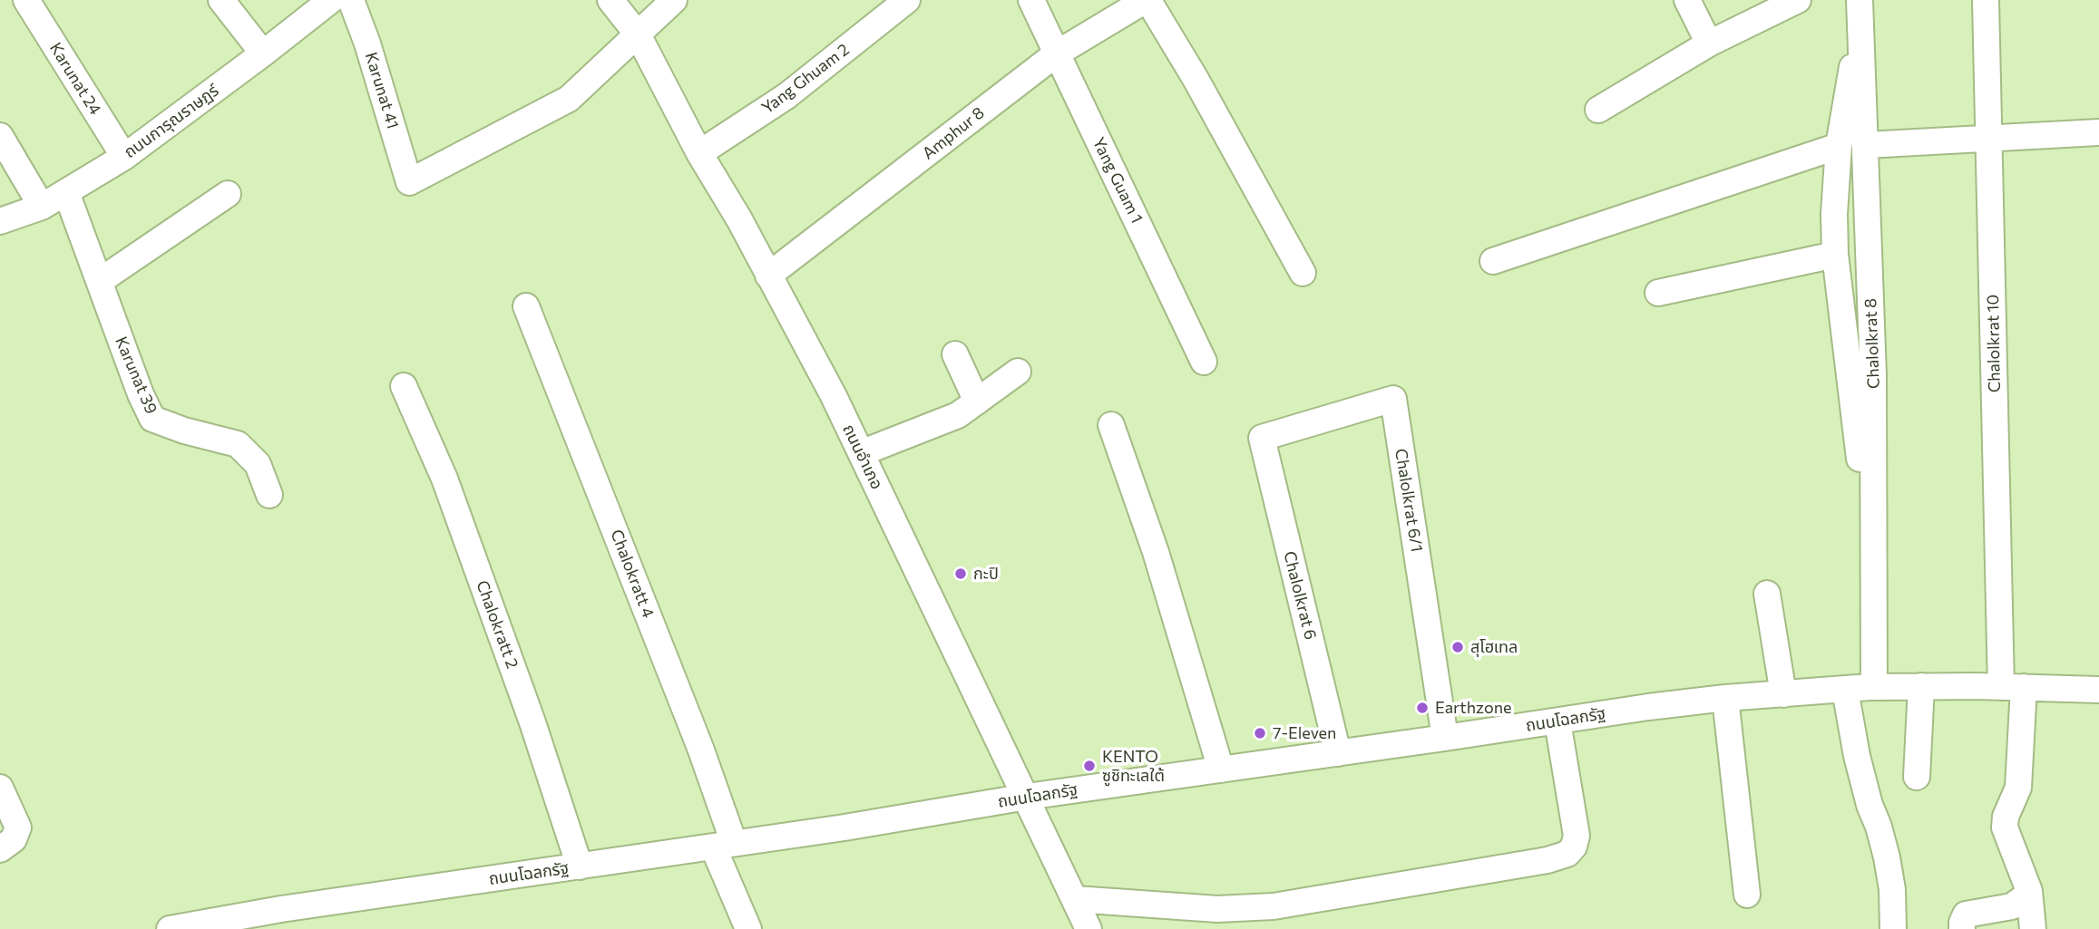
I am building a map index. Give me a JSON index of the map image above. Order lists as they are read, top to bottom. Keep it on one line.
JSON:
{"streets":{"street":["Karunat 24","Yang Ghuam 2","Karunat 41","ถนนการุณราษฏร์","Amphur 8","Yang Guam 1","Chalolkrat 8","Chalolkrat 10","Karunat 39","ถนนอำเภอ","Chalolkrat 6/1","Chalokratt 4","Chalolkrat 6","Chalokratt 2","ถนนโฉลกรัฐ"]},"crossings":[["Karunat 24","ถนนการุณราษฏร์"],["Yang Ghuam 2","ถนนอำเภอ"],["Karunat 41","ถนนอำเภอ"],["ถนนการุณราษฏร์","Karunat 39"],["Amphur 8","Yang Guam 1"],["Amphur 8","ถนนอำเภอ"],["Chalolkrat 8","ถนนโฉลกรัฐ"],["Chalolkrat 10","ถนนโฉลกรัฐ"],["ถนนอำเภอ","ถนนโฉลกรัฐ"],["Chalolkrat 6/1","Chalolkrat 6"],["Chalolkrat 6/1","ถนนโฉลกรัฐ"],["Chalokratt 4","ถนนโฉลกรัฐ"],["Chalolkrat 6","ถนนโฉลกรัฐ"],["Chalokratt 2","ถนนโฉลกรัฐ"]],"places":["กะปิ","สุโฮเทล","Earthzone","7-Eleven","KENTO ซูชิทะเลใต้"]}
